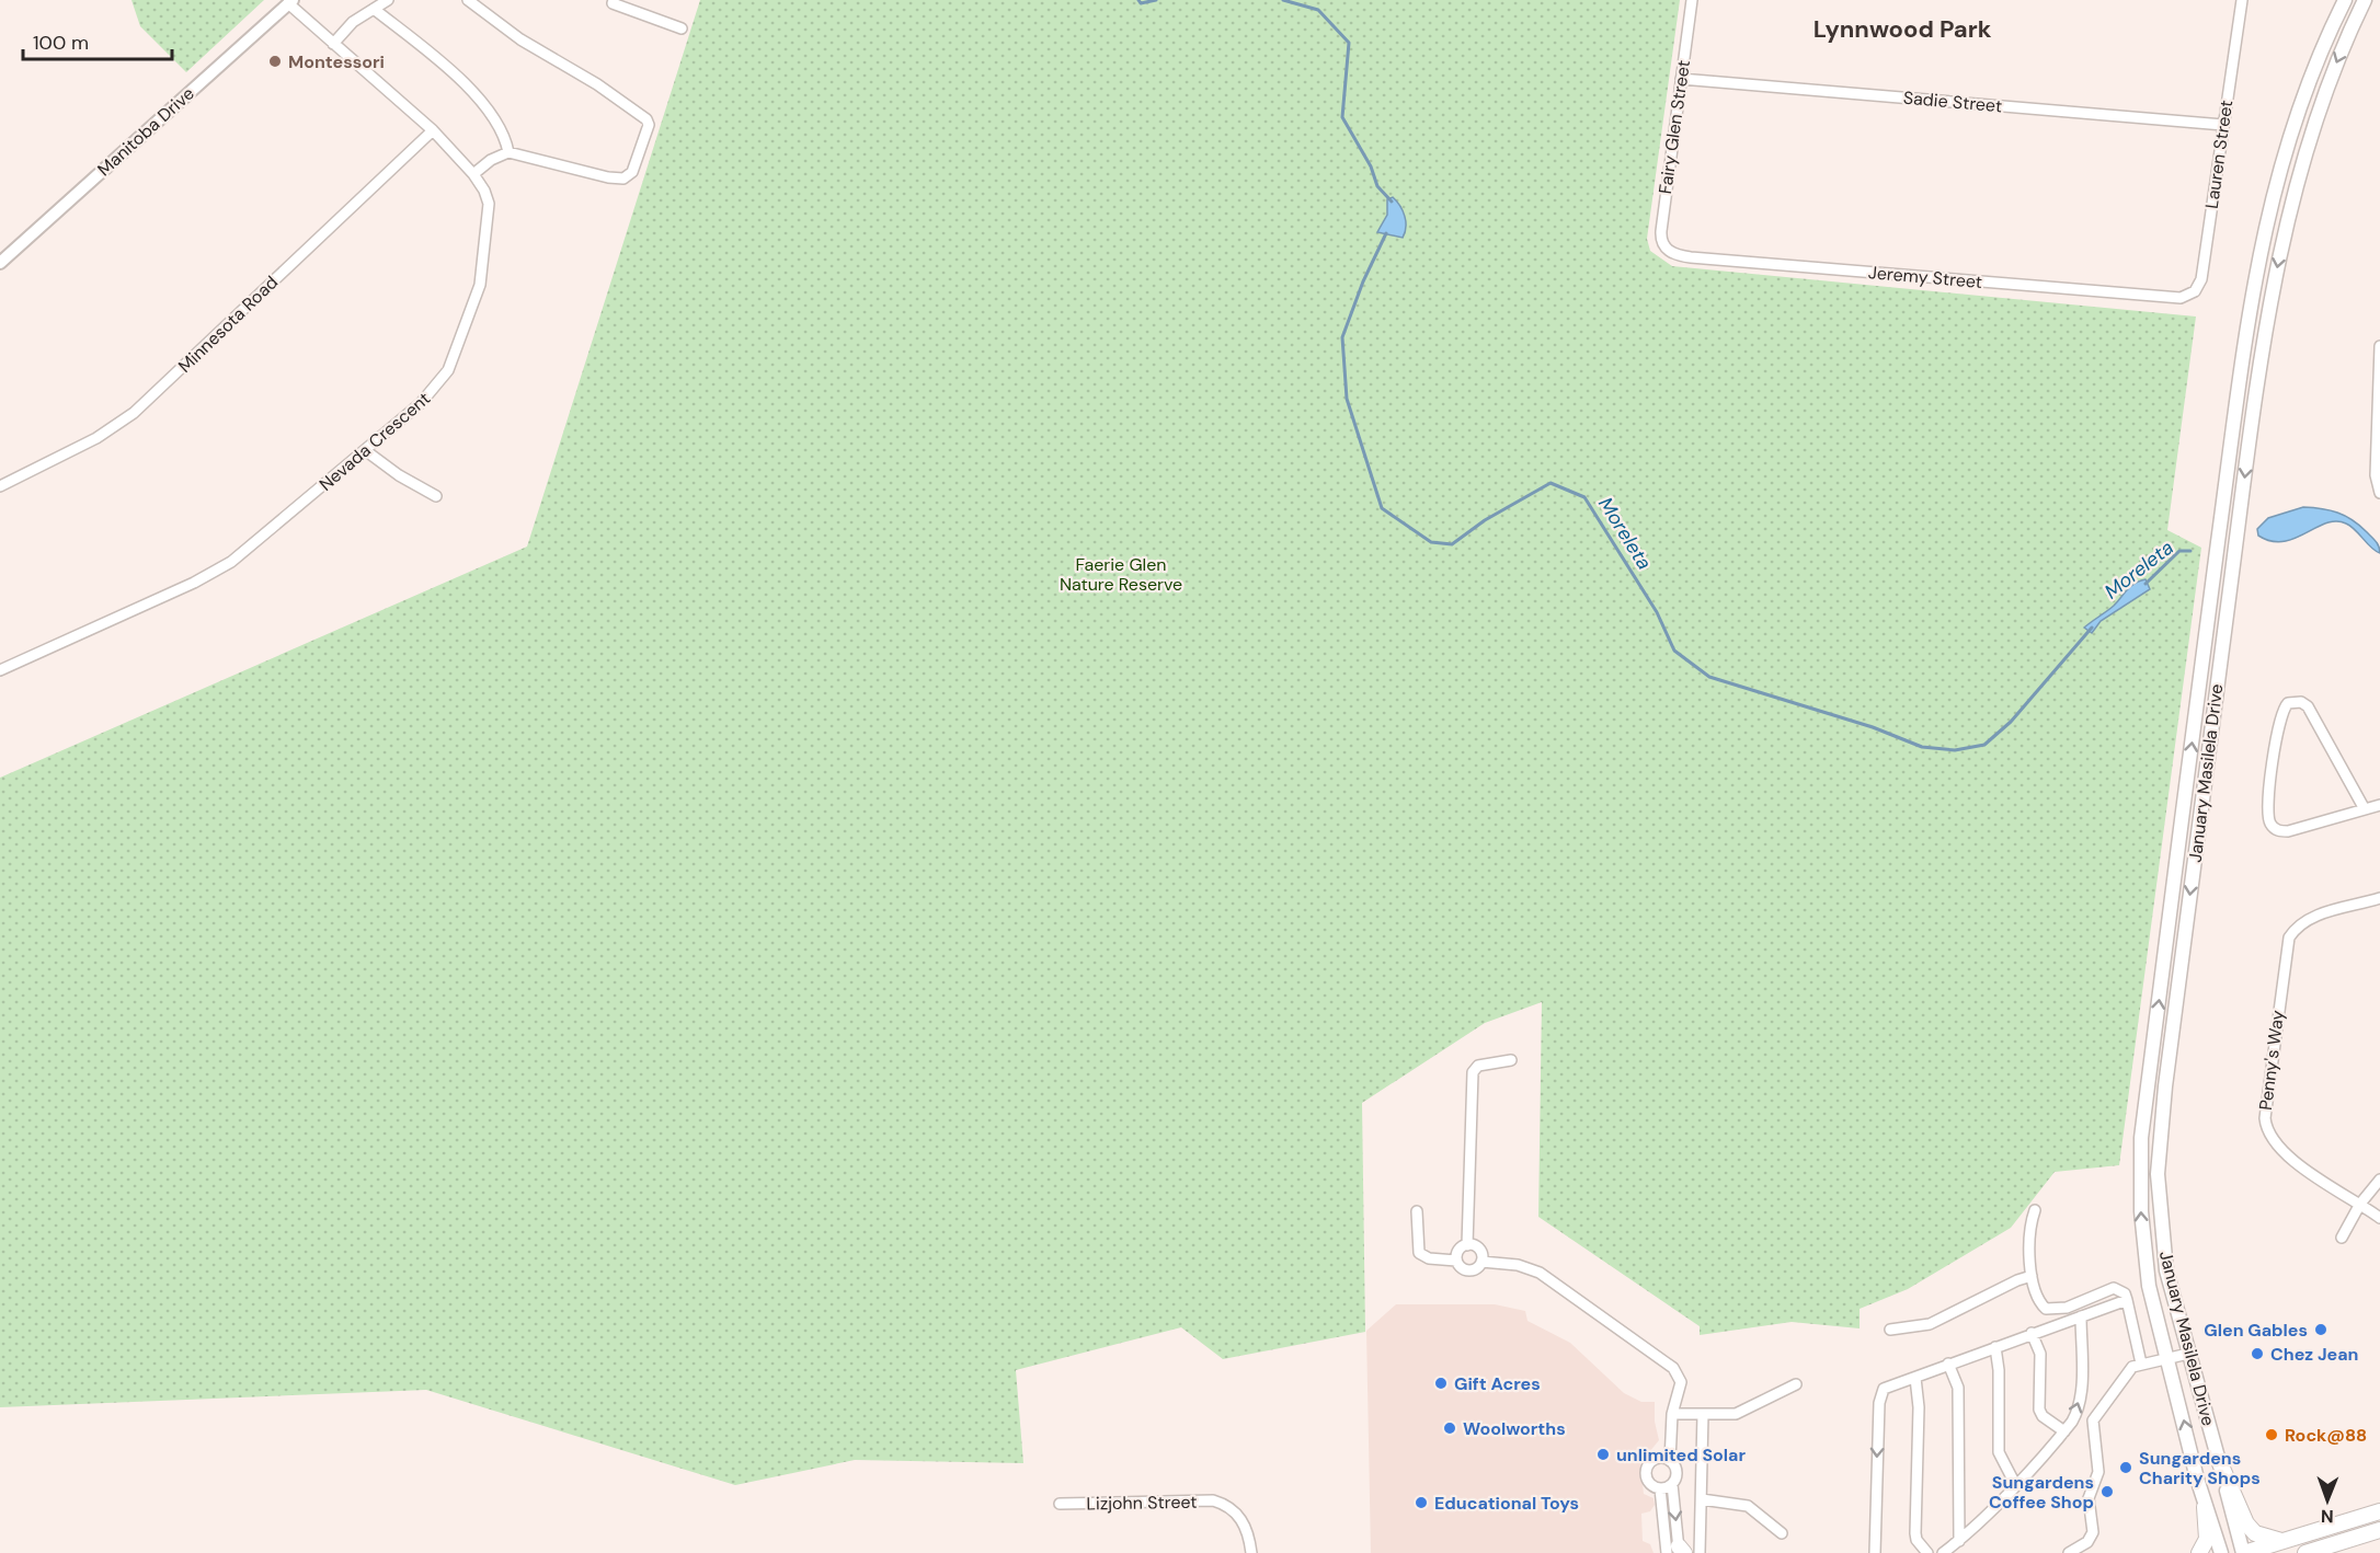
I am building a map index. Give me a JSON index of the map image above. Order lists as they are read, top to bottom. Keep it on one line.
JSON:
{"streets":{"main road":["January Masilela Drive"],"street":["Sadie Street","Fairy Glen Street","Manitoba Drive","Lauren Street","Jeremy Street","Minnesota Road","Nevada Crescent","Penny's Way","Lizjohn Street"]},"crossings":[["Sadie Street","Fairy Glen Street"],["Sadie Street","Lauren Street"],["Fairy Glen Street","Jeremy Street"],["Manitoba Drive","Nevada Crescent"],["Lauren Street","Jeremy Street"],["Minnesota Road","Nevada Crescent"]],"districts":["Lynnwood Park"],"water":["Moreleta"],"parks":["Faerie Glen Nature Reserve"],"places":["Montessori","Glen Gables","Chez Jean","Gift Acres","Woolworths","Rock@88","unlimited Solar","Sungardens Charity Shops","Sungardens Coffee Shop","Educational Toys"],"scale_bar":"100 m","north":"bottom"}
